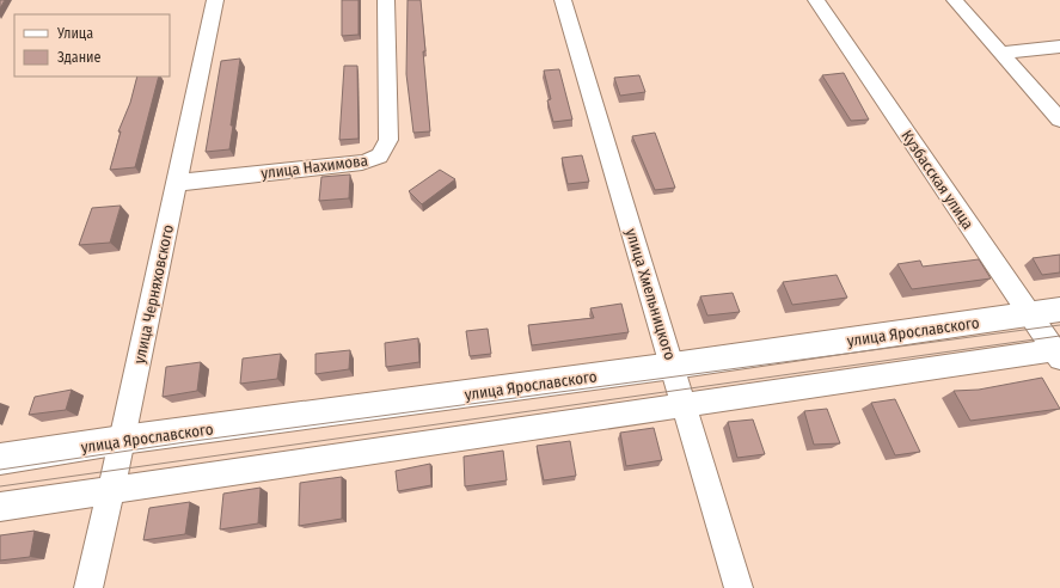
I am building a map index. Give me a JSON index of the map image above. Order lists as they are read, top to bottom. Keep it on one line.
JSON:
{"streets":{"street":["улица Нахимова","Кузбасская улица","улица Черняховского","улица Хмельницкого","улица Ярославского"]},"crossings":[["улица Нахимова","улица Черняховского"],["Кузбасская улица","улица Ярославского"],["улица Черняховского","улица Ярославского"],["улица Хмельницкого","улица Ярославского"]],"legend":["Улица","Здание"]}
